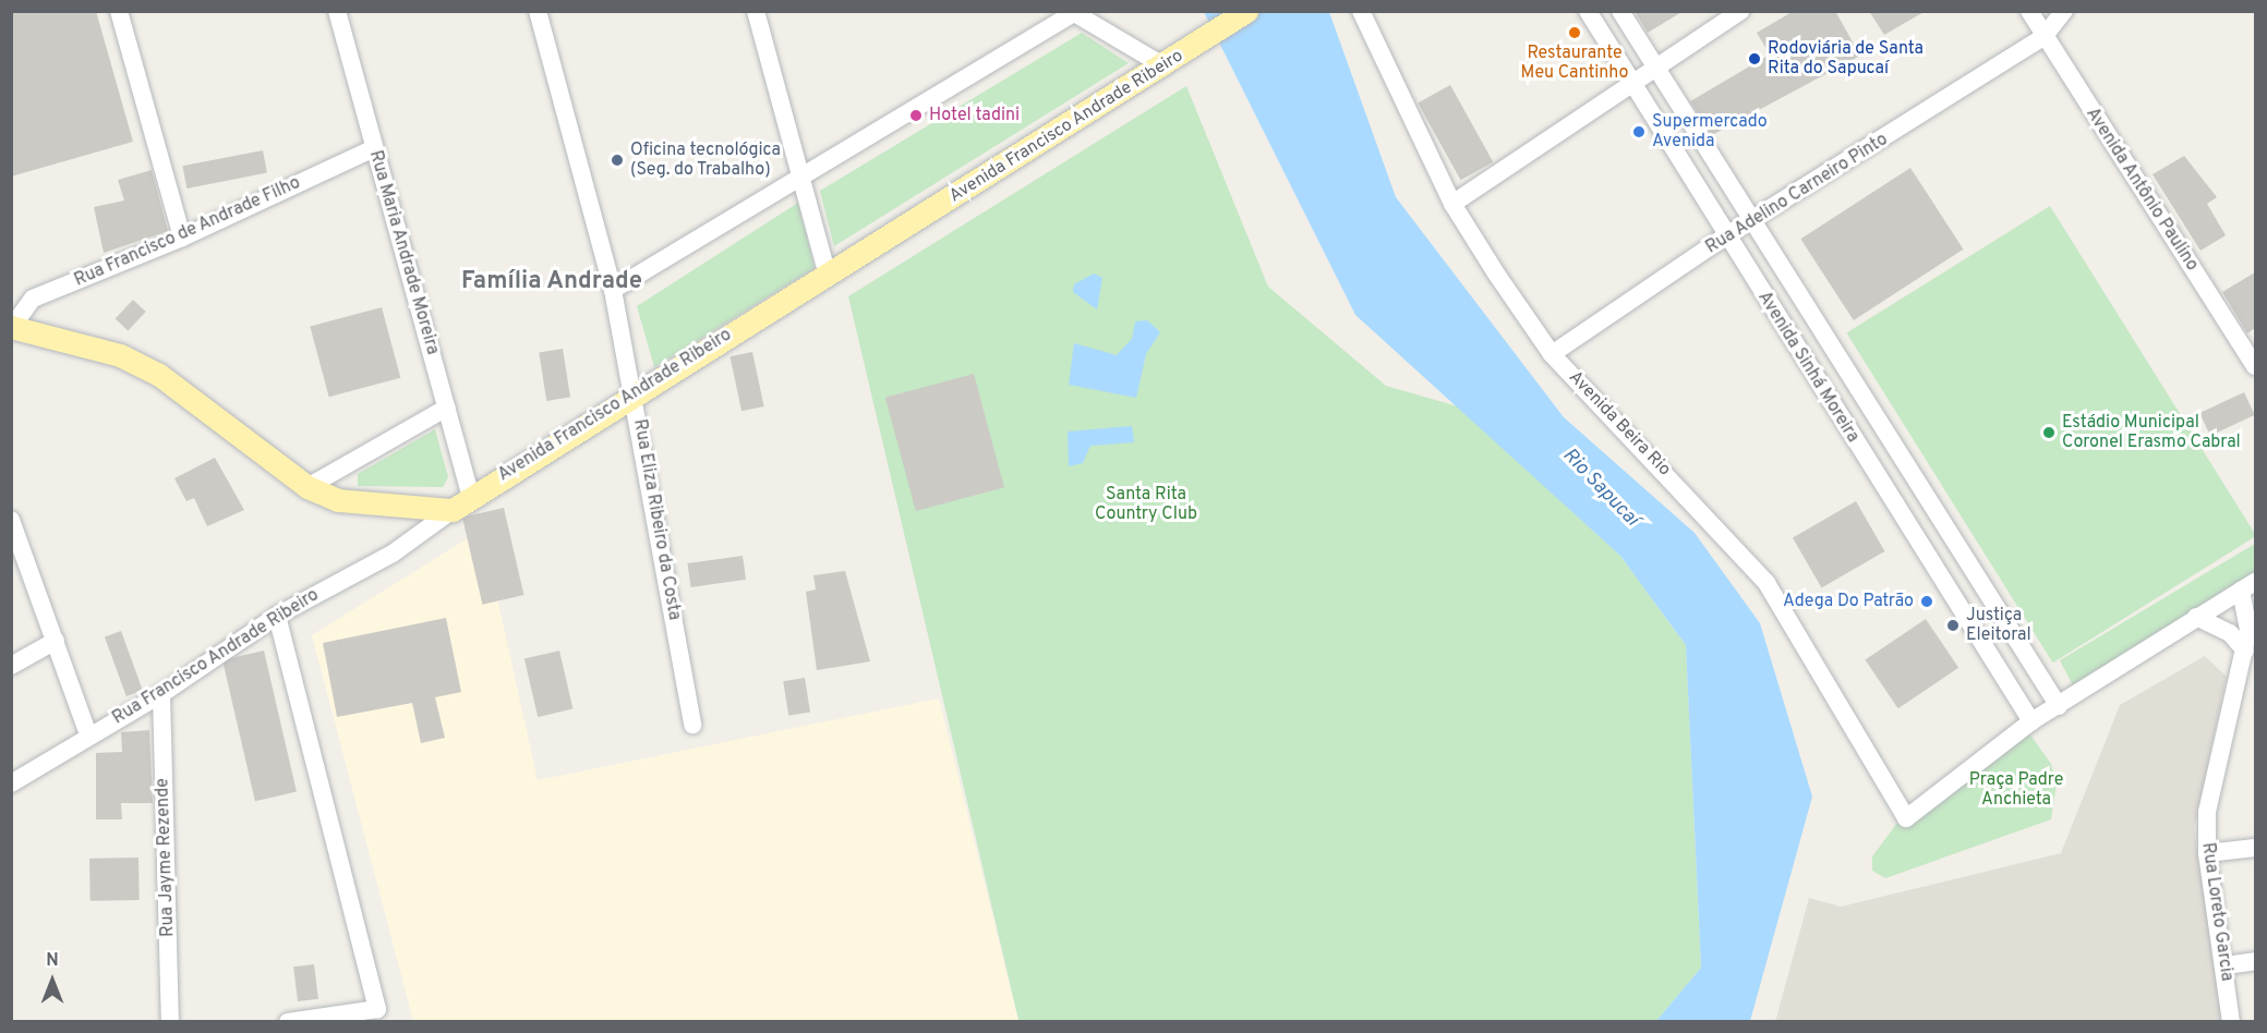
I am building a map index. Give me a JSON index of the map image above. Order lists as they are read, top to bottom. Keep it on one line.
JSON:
{"streets":{"main road":["Avenida Francisco Andrade Ribeiro"],"street":["Avenida Antônio Paulino","Rua Adelino Carneiro Pinto","Rua Francisco de Andrade Filho","Rua Maria Andrade Moreira","Avenida Sinhá Moreira","Avenida Beira Rio","Rua Eliza Ribeiro da Costa","Rua Francisco Andrade Ribeiro","Rua Jayme Rezende","Rua Loreto Garcia"]},"crossings":[["Avenida Francisco Andrade Ribeiro","Rua Maria Andrade Moreira"],["Avenida Francisco Andrade Ribeiro","Rua Eliza Ribeiro da Costa"],["Avenida Francisco Andrade Ribeiro","Rua Francisco Andrade Ribeiro"],["Avenida Antônio Paulino","Rua Adelino Carneiro Pinto"],["Rua Adelino Carneiro Pinto","Avenida Sinhá Moreira"],["Rua Adelino Carneiro Pinto","Avenida Beira Rio"],["Rua Francisco de Andrade Filho","Rua Maria Andrade Moreira"],["Avenida Sinhá Moreira","Avenida Beira Rio"],["Rua Francisco Andrade Ribeiro","Rua Jayme Rezende"]],"districts":["Família Andrade"],"water":["Rio Sapucaí"],"parks":["Santa Rita Country Club","Praça Padre Anchieta"],"places":["Restaurante Meu Cantinho","Rodoviária de Santa Rita do Sapucaí","Hotel tadini","Supermercado Avenida","Oficina tecnológica (Seg. do Trabalho)","Estádio Municipal Coronel Erasmo Cabral","Adega Do Patrão","Justiça Eleitoral"],"north":"top"}
